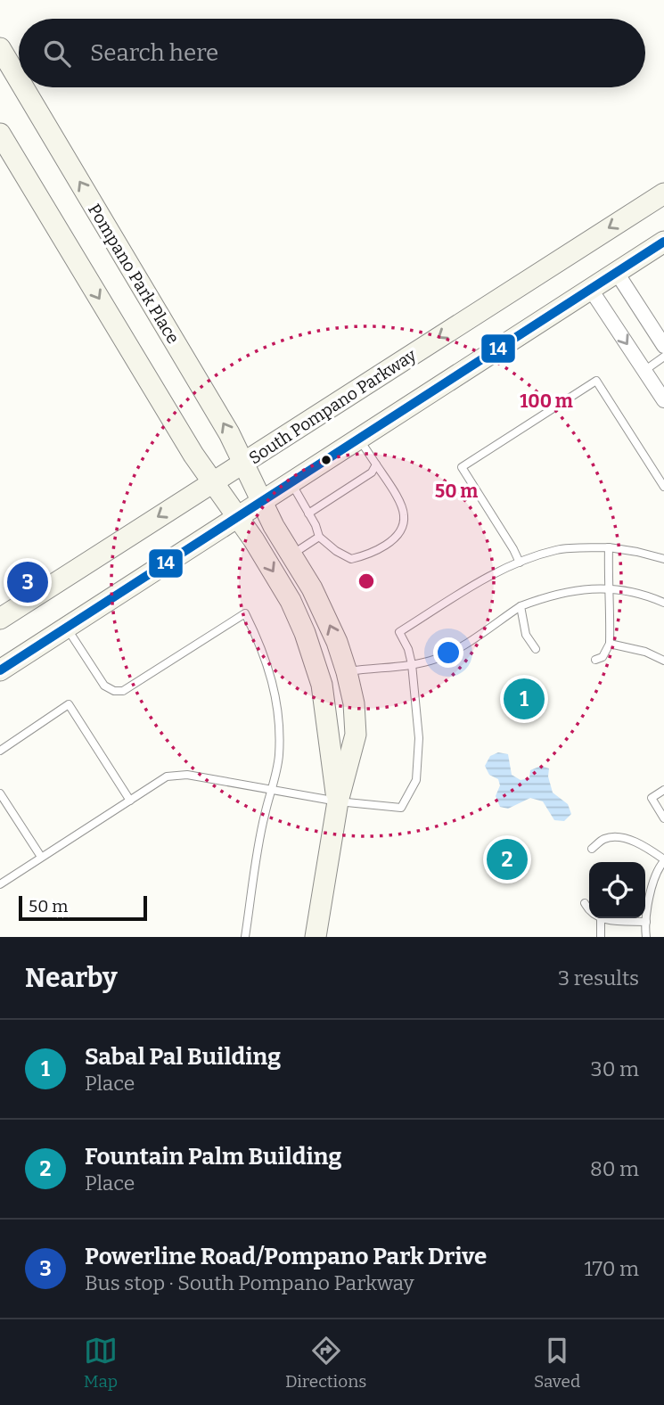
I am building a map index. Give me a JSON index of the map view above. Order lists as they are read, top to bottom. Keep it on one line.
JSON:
{"streets":{"street":["Pompano Park Place","South Pompano Parkway"]},"crossings":[["Pompano Park Place","South Pompano Parkway"]],"lines":["transit line 14"],"scale_bar":"50 m","page":{"search":"Search here","pins":["3","1","2"],"scale":"50 m","heading":["Nearby","3 results"],"list":[{"mark":"1","name":"Sabal Pal Building","note":"Place","value":"30 m"},{"mark":"2","name":"Fountain Palm Building","note":"Place","value":"80 m"},{"mark":"3","name":"Powerline Road/Pompano Park Drive","note":"Bus stop · South Pompano Parkway","value":"170 m"}],"nav":["Map","Directions","Saved"]},"rings":["100 m","50 m"]}
